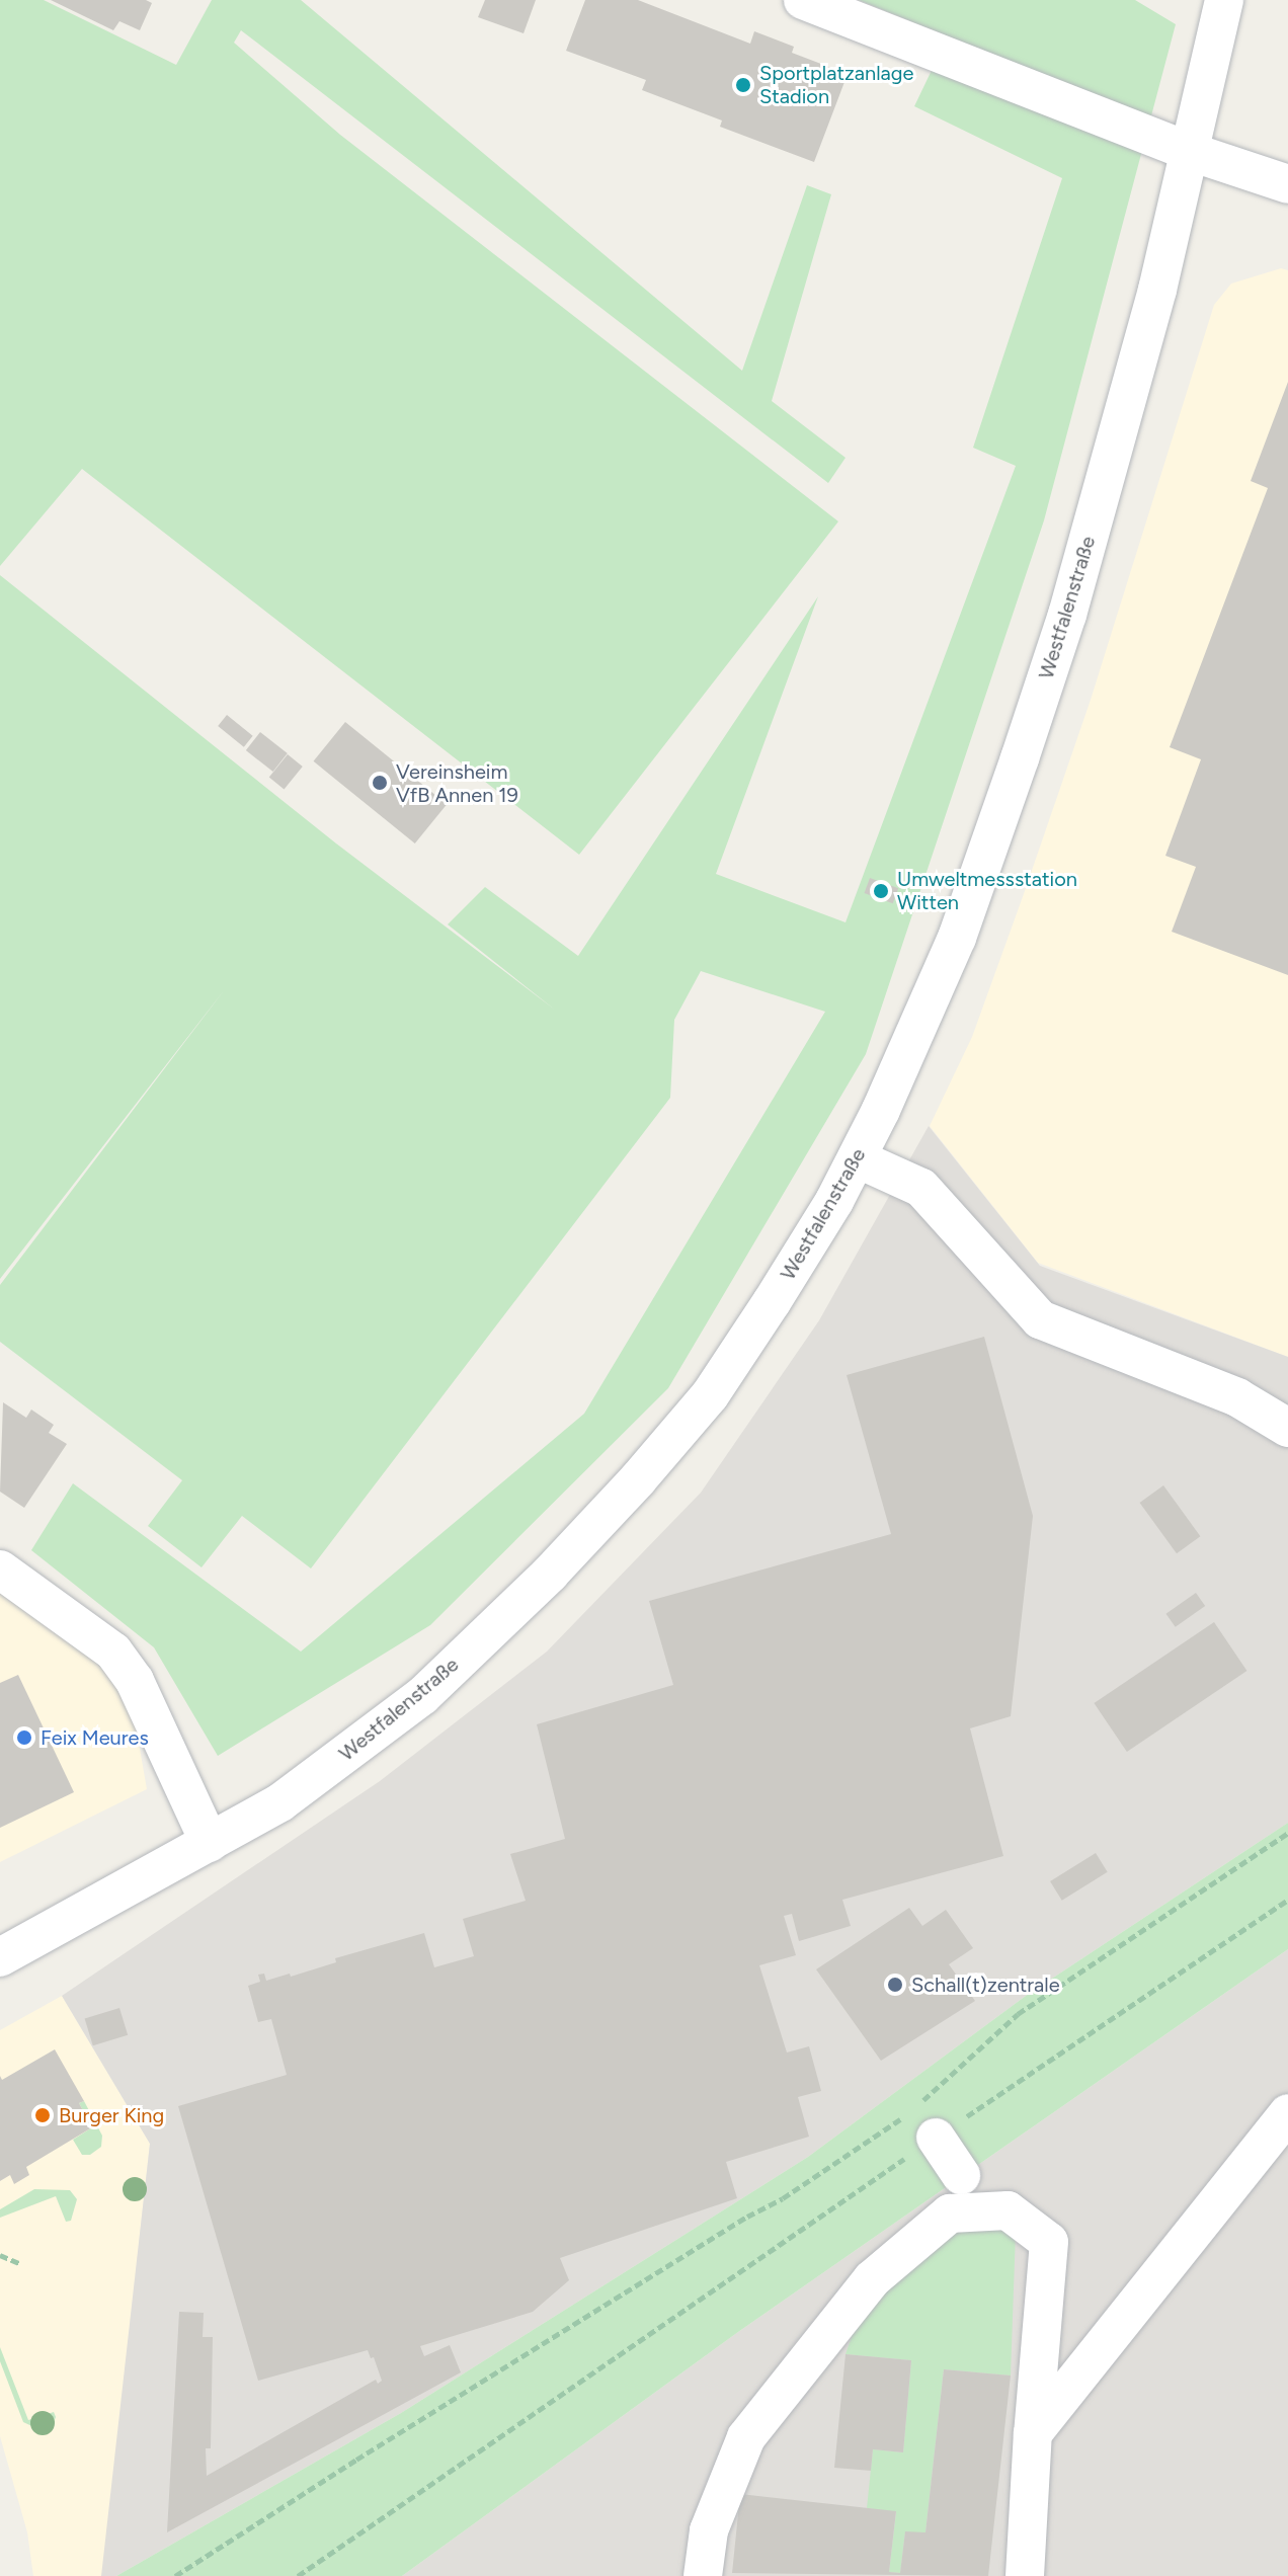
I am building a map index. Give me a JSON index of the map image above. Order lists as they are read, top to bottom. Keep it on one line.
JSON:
{"streets":{"street":["Westfalenstraße"]},"places":["Sportplatzanlage Stadion","Vereinsheim VfB Annen 19","Umweltmessstation Witten","Feix Meures","Schall(t)zentrale","Burger King"]}
